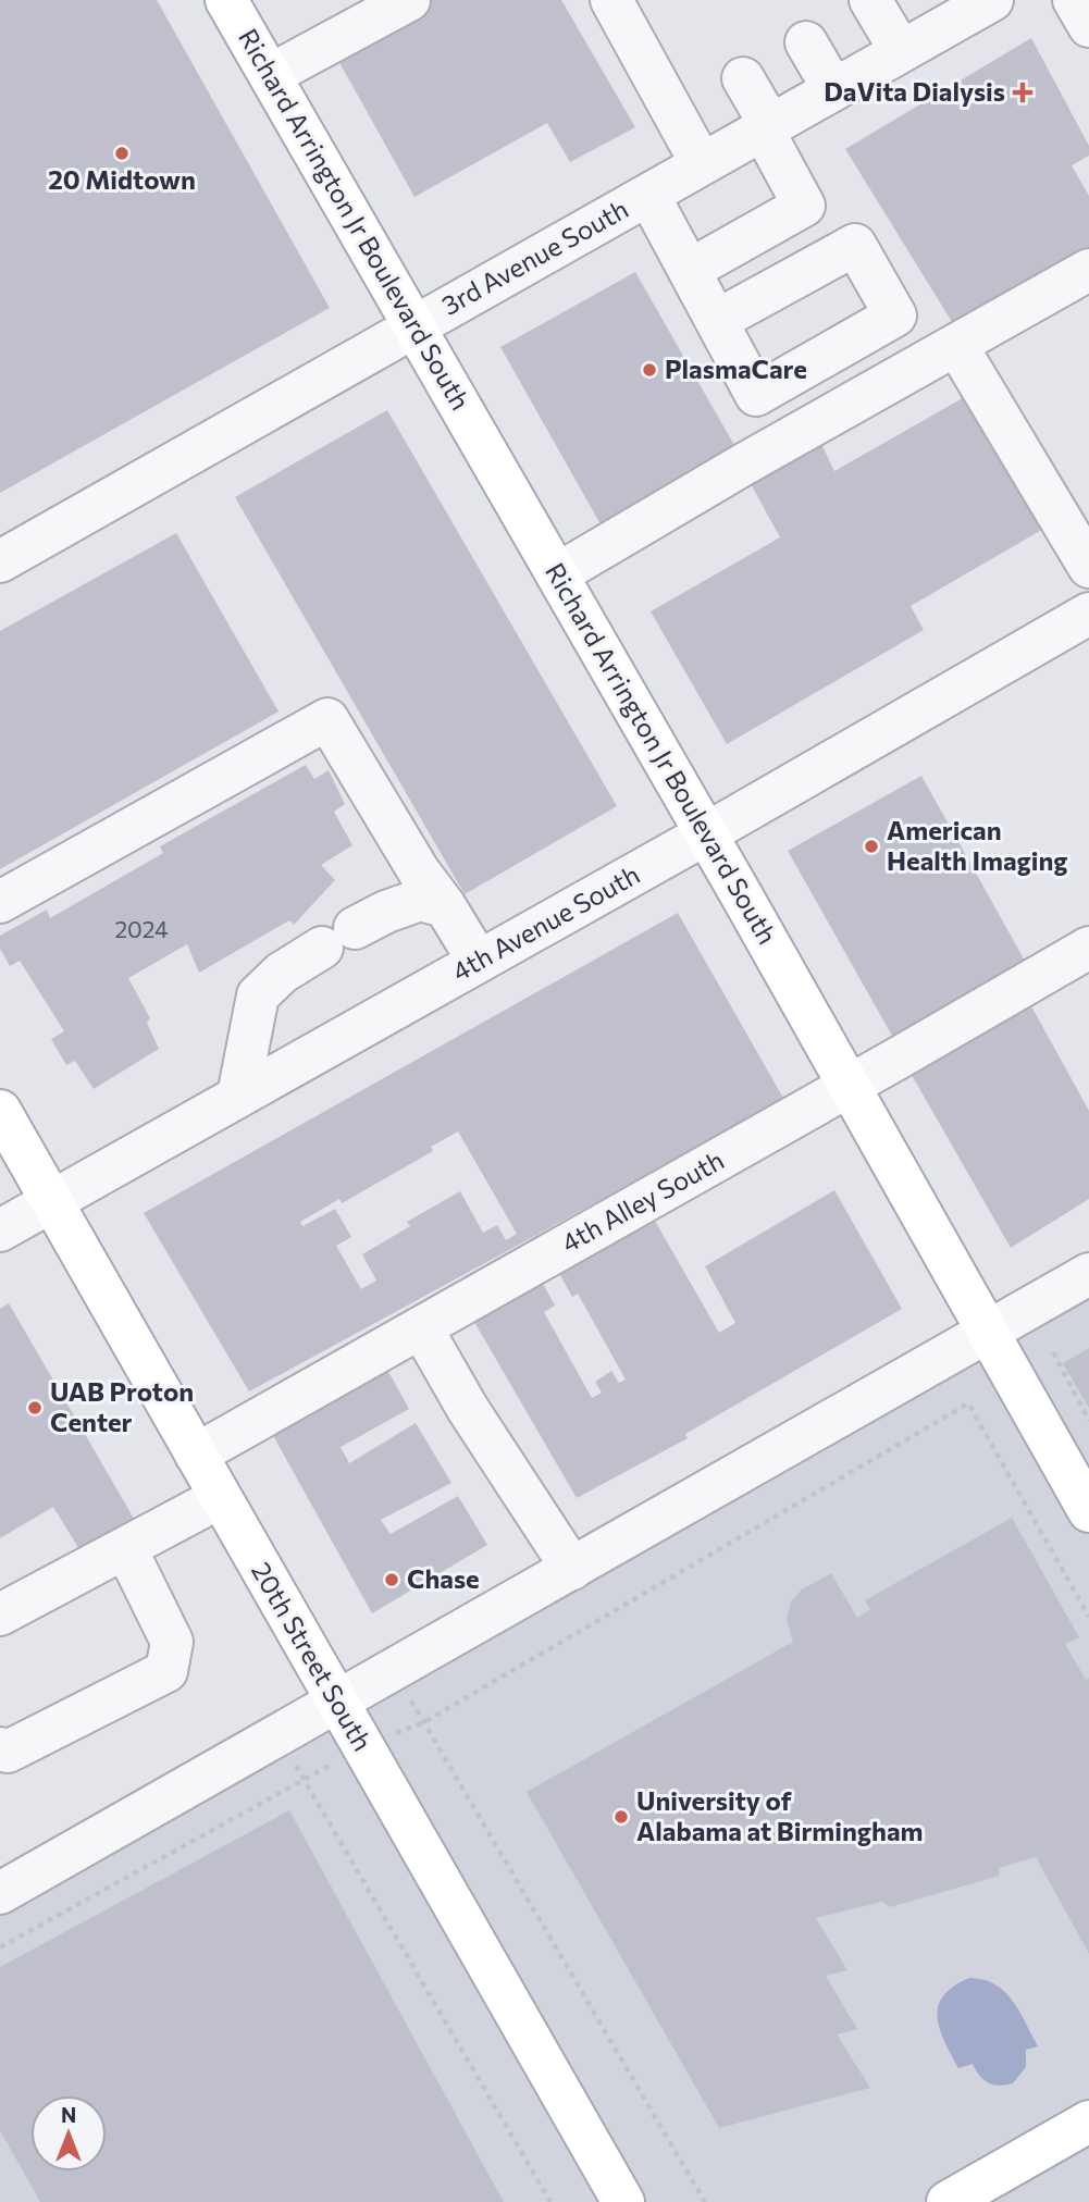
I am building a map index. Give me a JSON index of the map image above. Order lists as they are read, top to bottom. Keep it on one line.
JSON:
{"streets":{"main road":["Richard Arrington Jr Boulevard South","20th Street South"],"street":["3rd Avenue South","4th Avenue South","4th Alley South"]},"crossings":[["Richard Arrington Jr Boulevard South","3rd Avenue South"],["Richard Arrington Jr Boulevard South","4th Avenue South"],["Richard Arrington Jr Boulevard South","4th Alley South"],["4th Avenue South","20th Street South"],["4th Alley South","20th Street South"]],"places":{"health":["DaVita Dialysis"],"other":["20 Midtown","PlasmaCare","American Health Imaging","UAB Proton Center","Chase","University of Alabama at Birmingham"]},"house_numbers":["2024"],"north":"top"}
